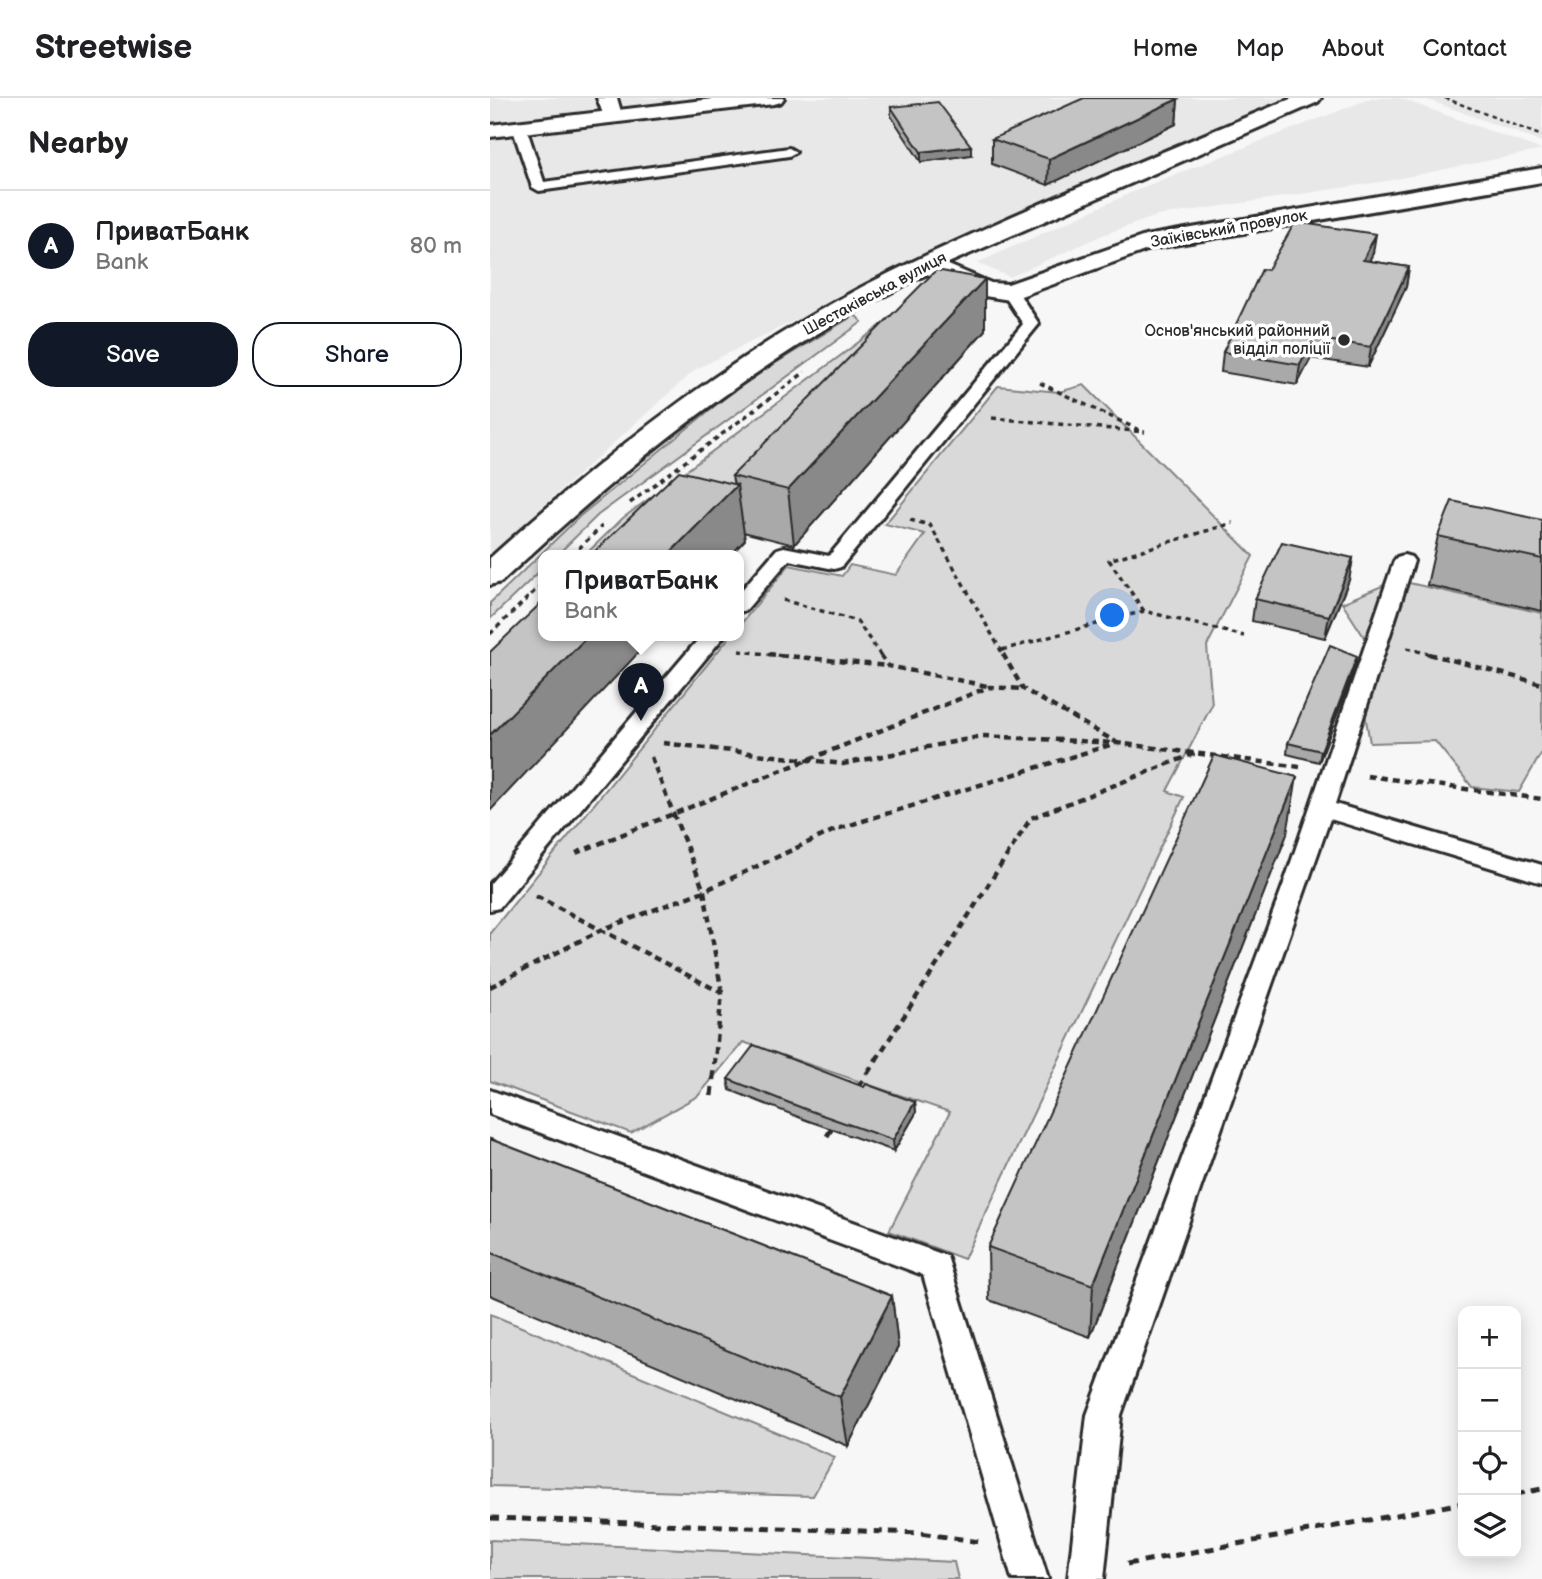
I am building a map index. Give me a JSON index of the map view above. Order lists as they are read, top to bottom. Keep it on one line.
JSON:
{"streets":{"street":["Заїківський провулок","Шестаківська вулиця"]},"places":["Основ'янський районний відділ поліції"],"page":{"header":"Streetwise","nav":["Home","Map","About","Contact"],"heading":"Nearby","list":[{"mark":"A","name":"ПриватБанк","note":"Bank","value":"80 m"}],"buttons":["Save","Share"],"popup":["ПриватБанк","Bank"],"pins":"A","map_buttons":["+","−"]}}
